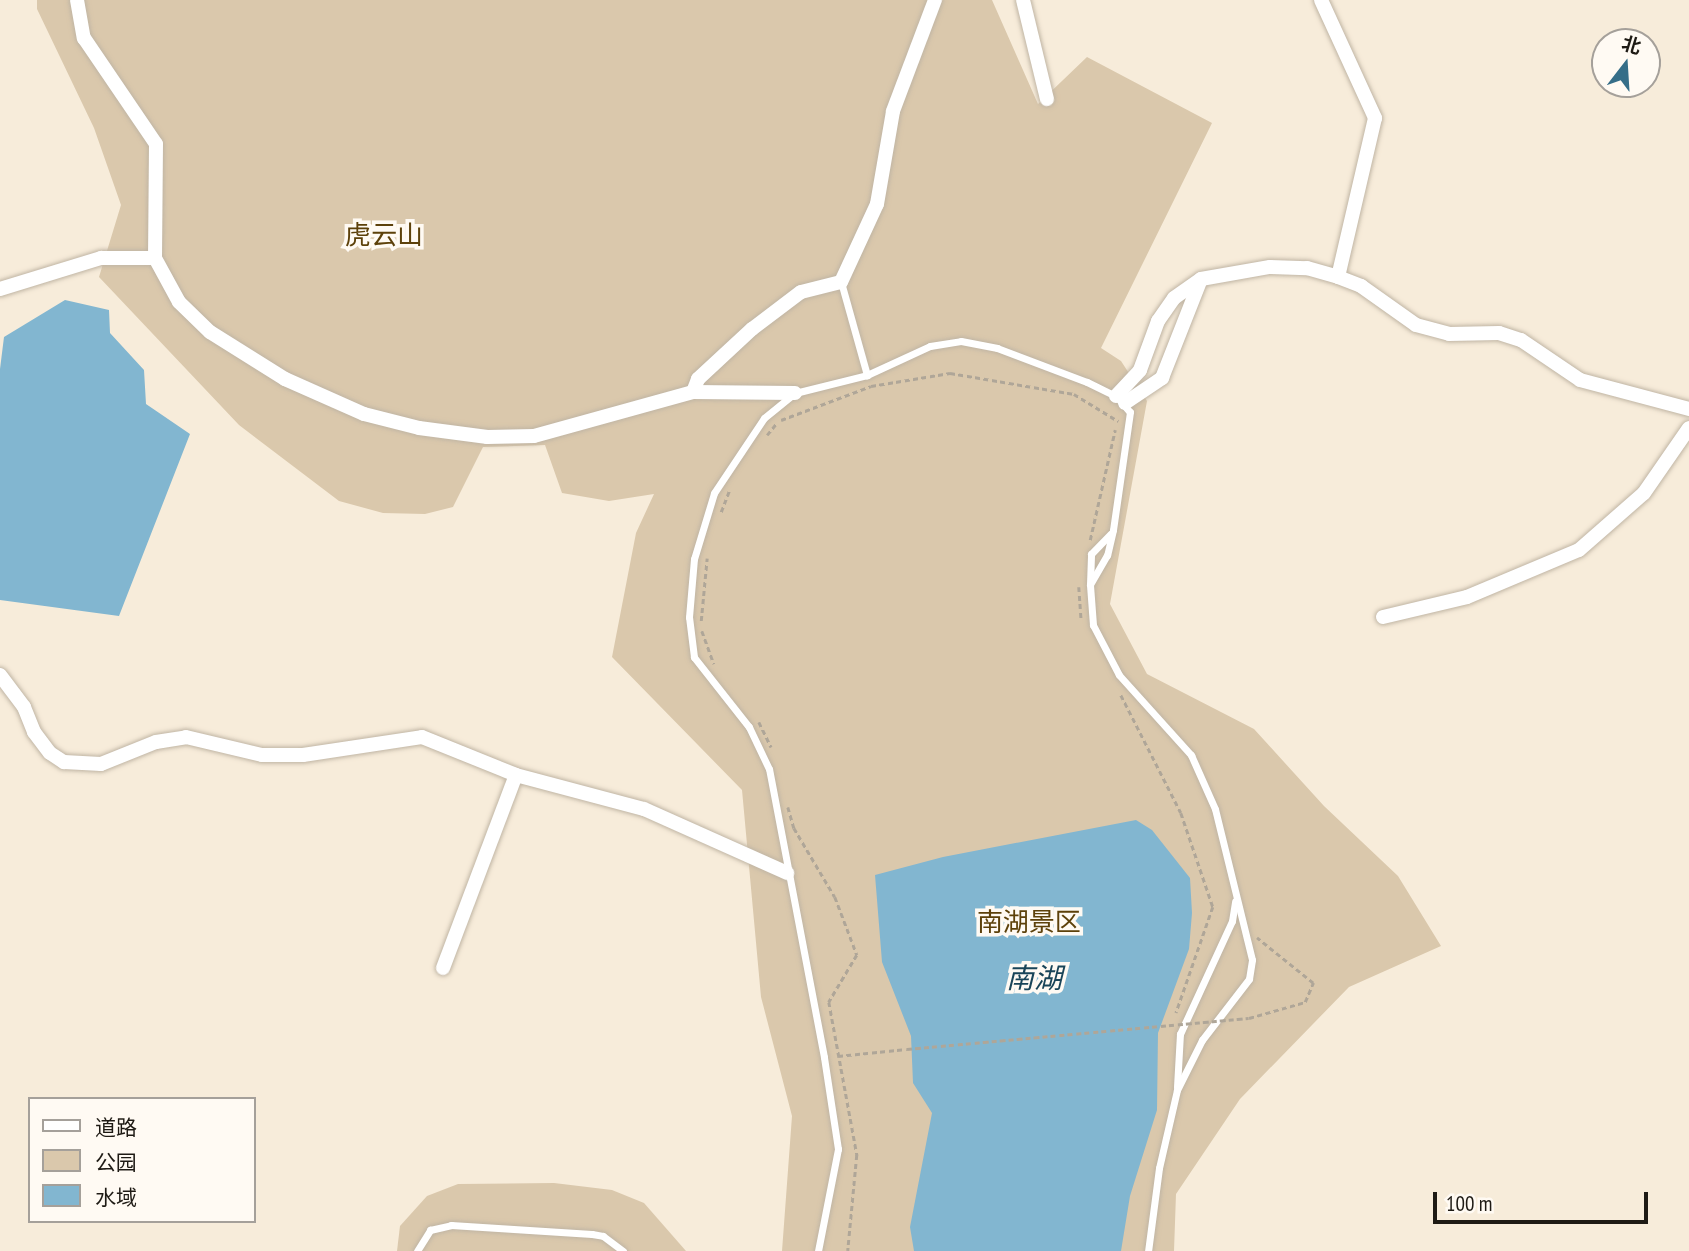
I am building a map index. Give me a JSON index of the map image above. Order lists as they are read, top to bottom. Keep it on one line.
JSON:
{"water":["南湖"],"parks":["虎云山","南湖景区"],"legend":["道路","公园","水域"],"scale_bar":"100 m","north":"top"}
